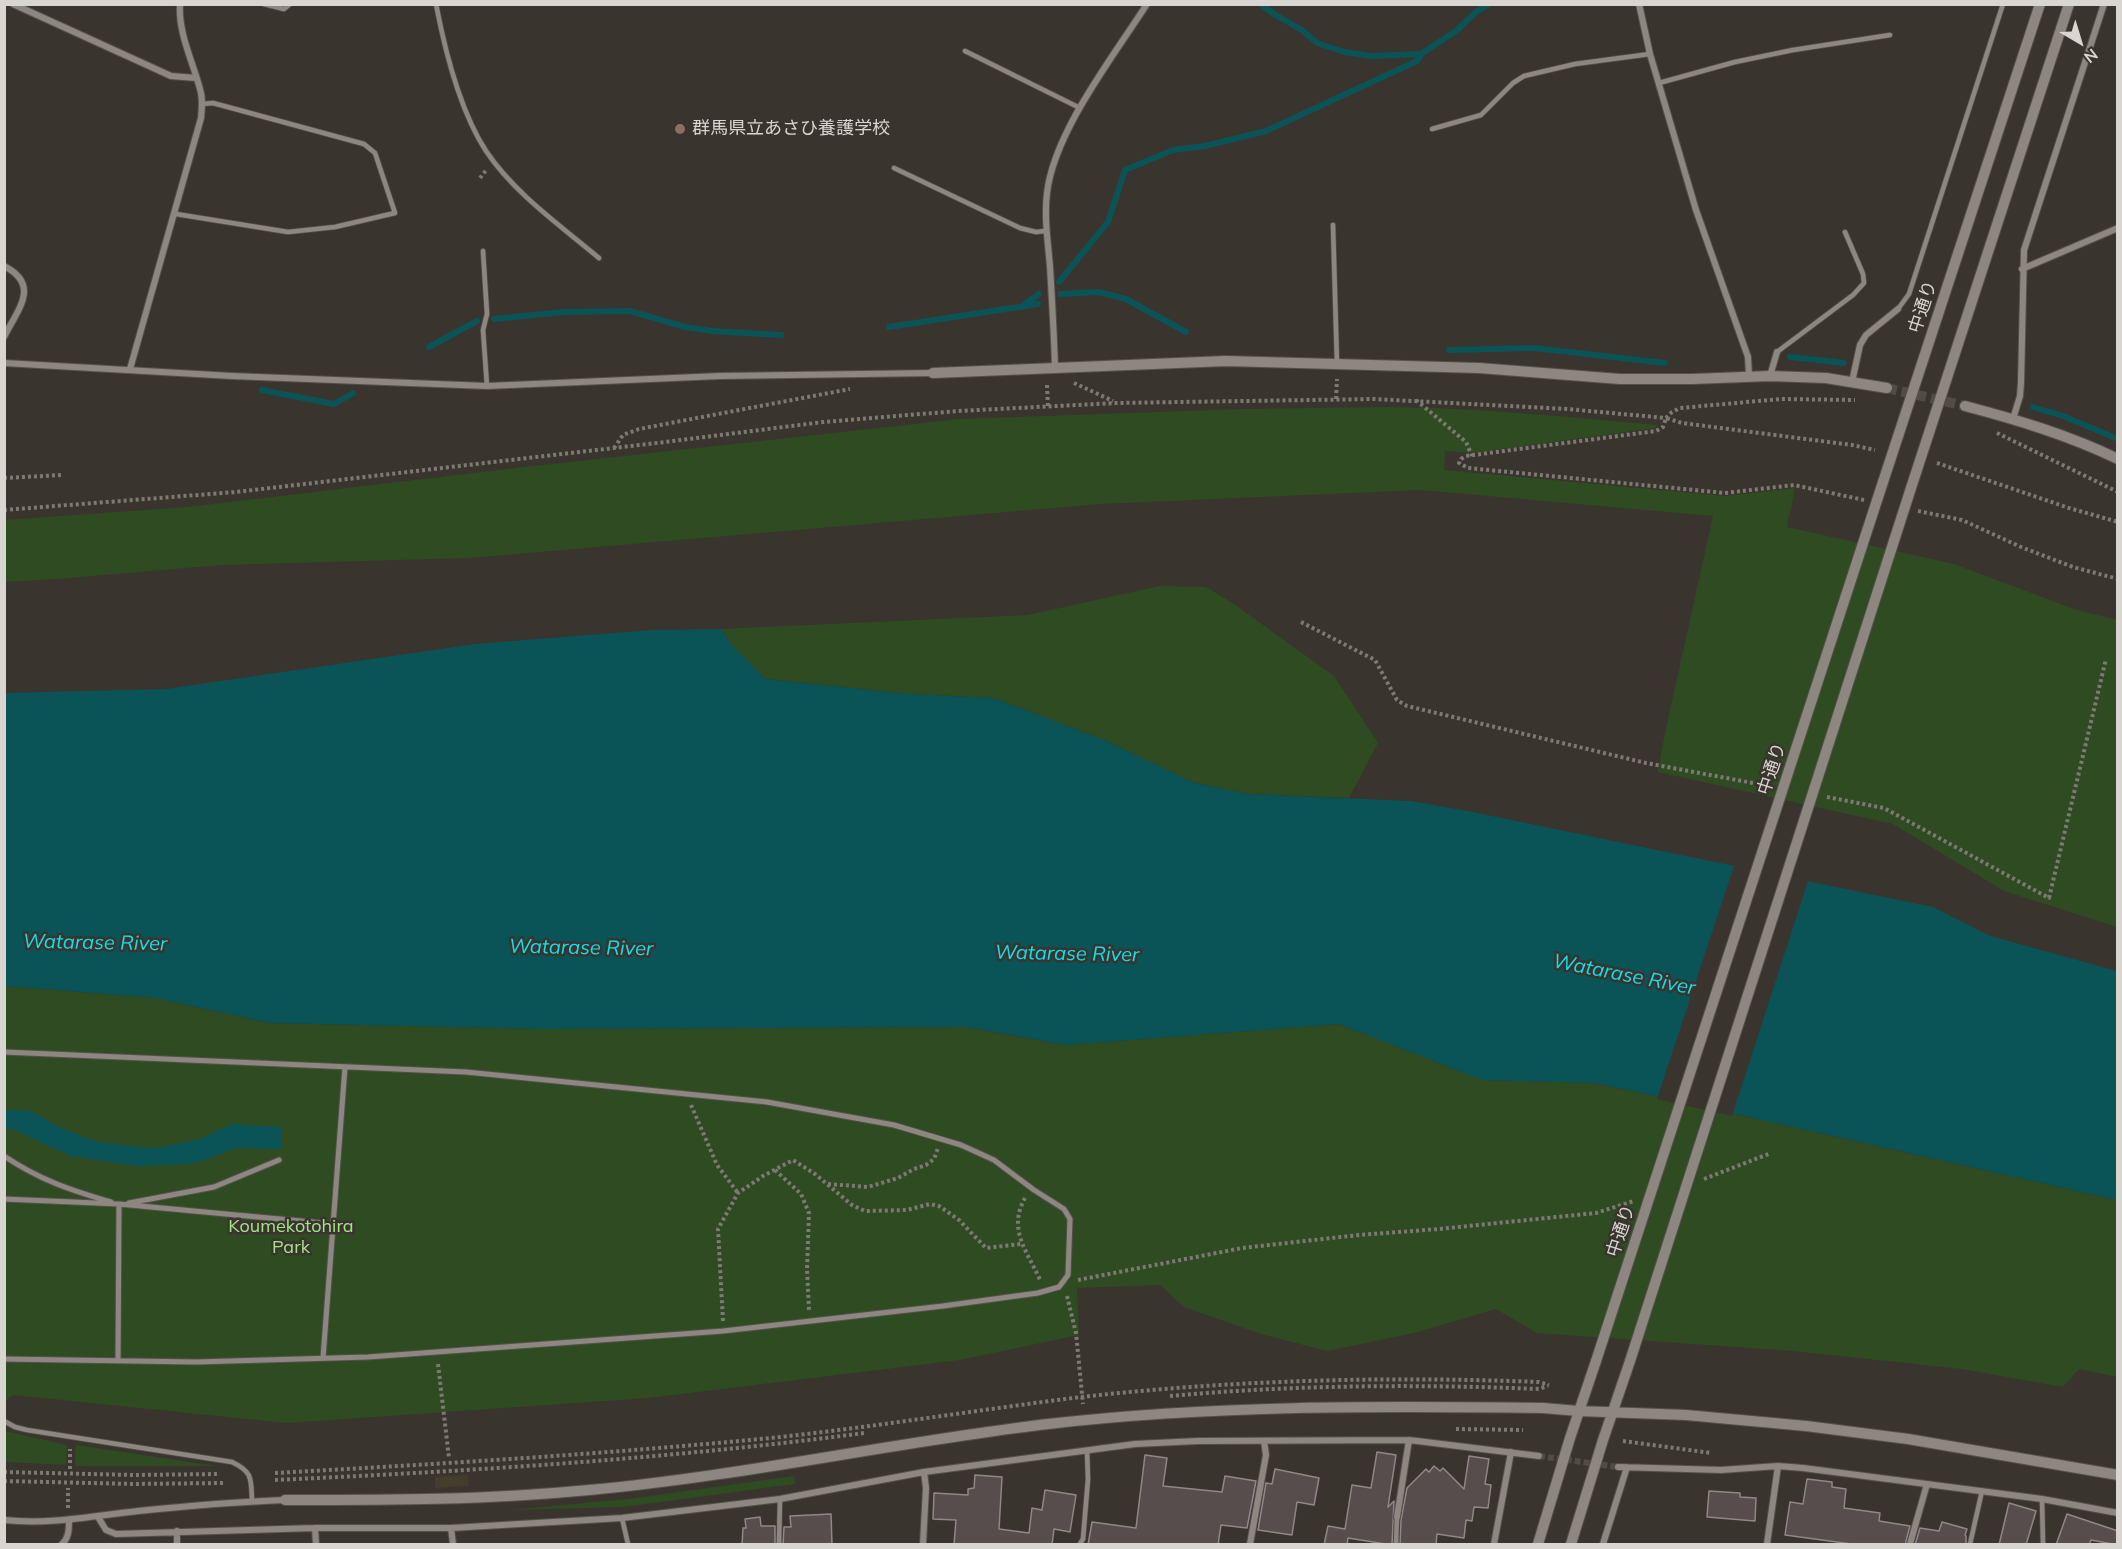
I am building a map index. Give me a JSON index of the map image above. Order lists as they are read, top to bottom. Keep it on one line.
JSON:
{"streets":{"street":["中通り"]},"water":["Watarase River"],"parks":["Koumekotohira Park"],"places":["群馬県立あさひ養護学校"],"north":"bottom right"}
